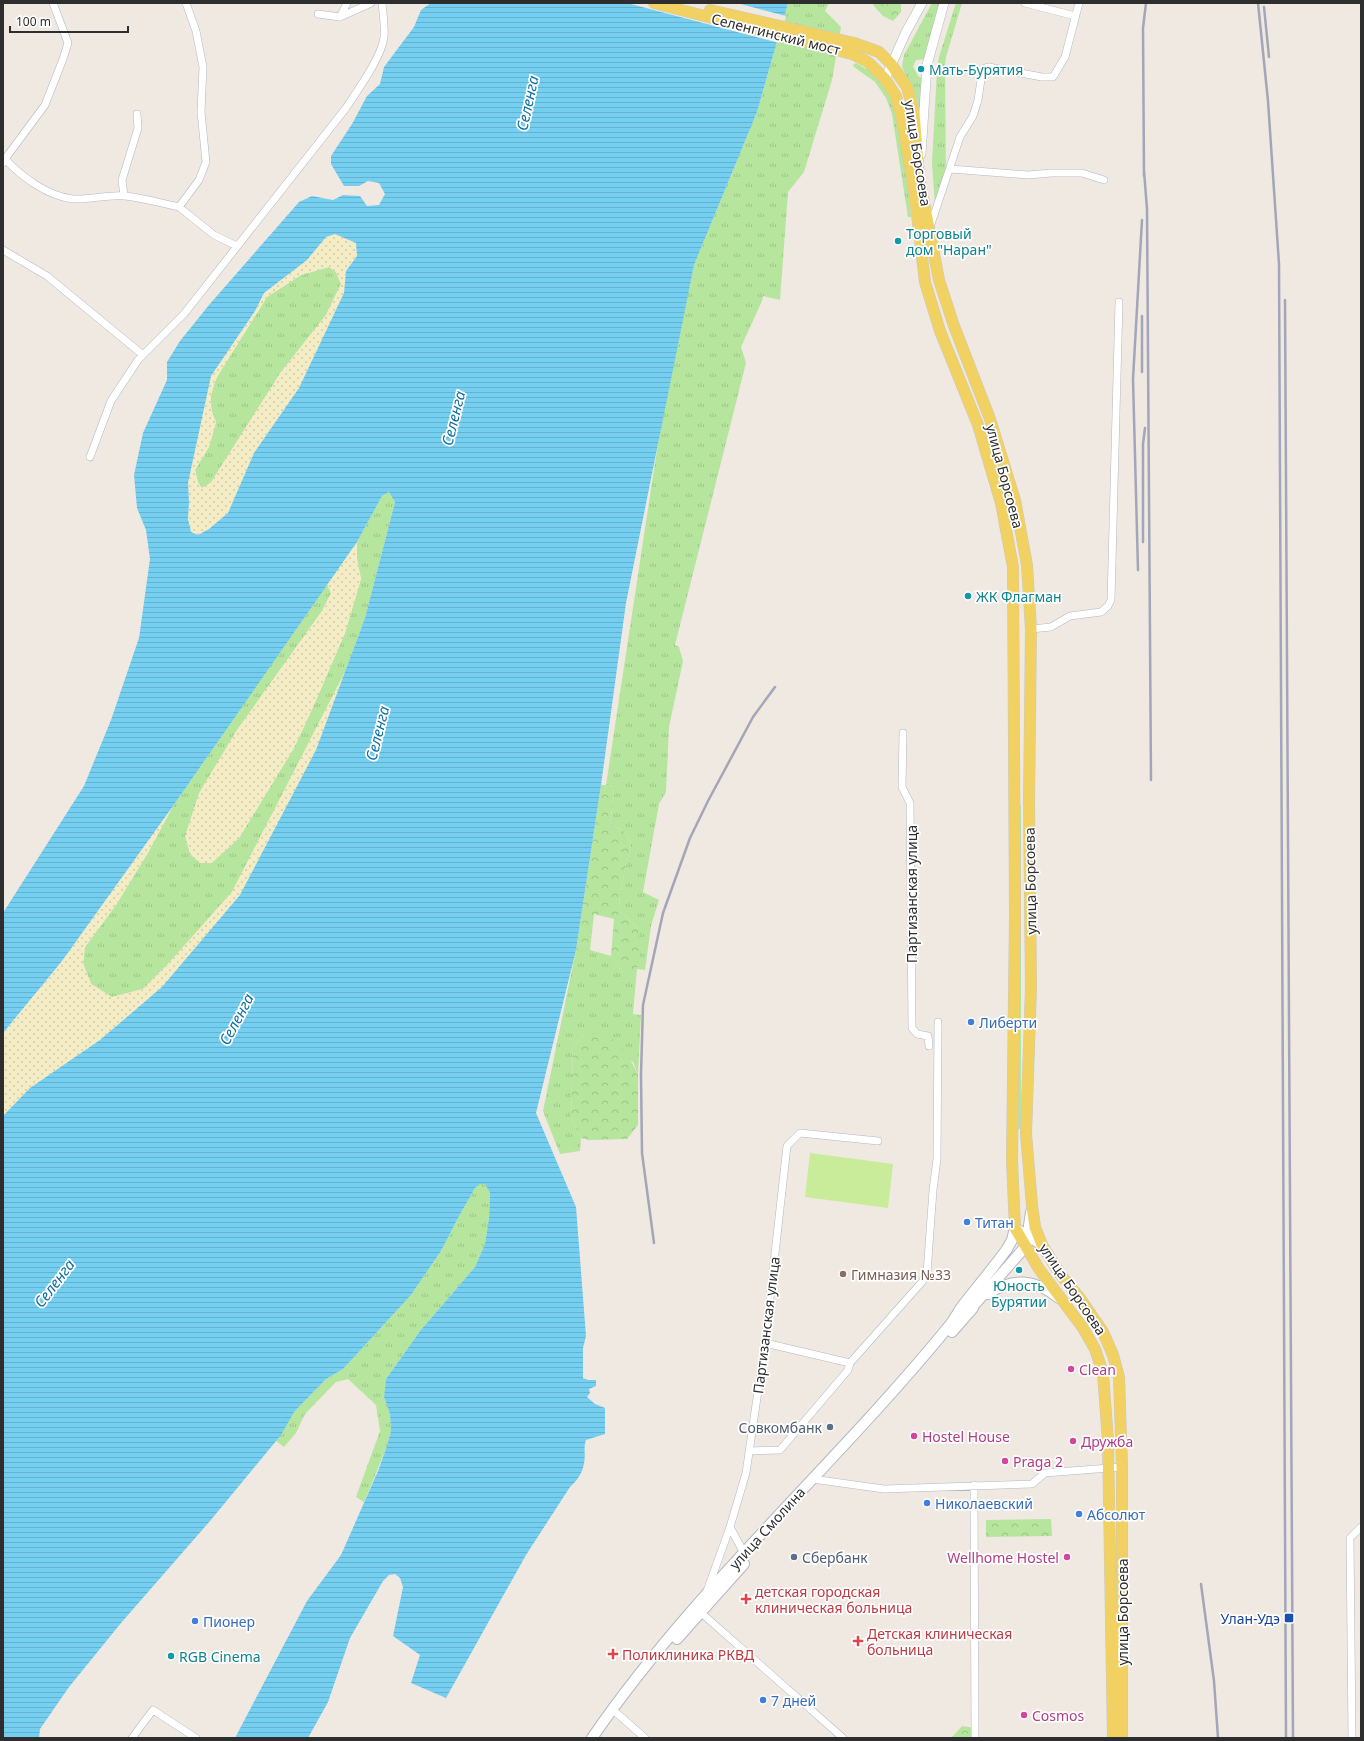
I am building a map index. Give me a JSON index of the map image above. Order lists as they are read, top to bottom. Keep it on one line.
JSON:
{"streets":{"main road":["Селенгинский мост","улица Борсоева","улица Смолина"],"street":["Партизанская улица"]},"crossings":[["Селенгинский мост","улица Борсоева"],["улица Борсоева","улица Смолина"],["Партизанская улица","улица Смолина"]],"water":["Селенга"],"places":{"other":["Мать-Бурятия","Торговый дом \"Наран\"","ЖК Флагман","Либерти","Титан","Юность Бурятии","Гимназия №33","Clean","Совкомбанк","Hostel House","Дружба","Praga 2","Николаевский","Абсолют","Сбербанк","Wellhome Hostel","Пионер","RGB Cinema","7 дней","Cosmos"],"health":["детская городская клиническая больница","Детская клиническая больница","Поликлиника РКВД"],"transit":["Улан-Удэ"]},"scale_bar":"100 m"}
